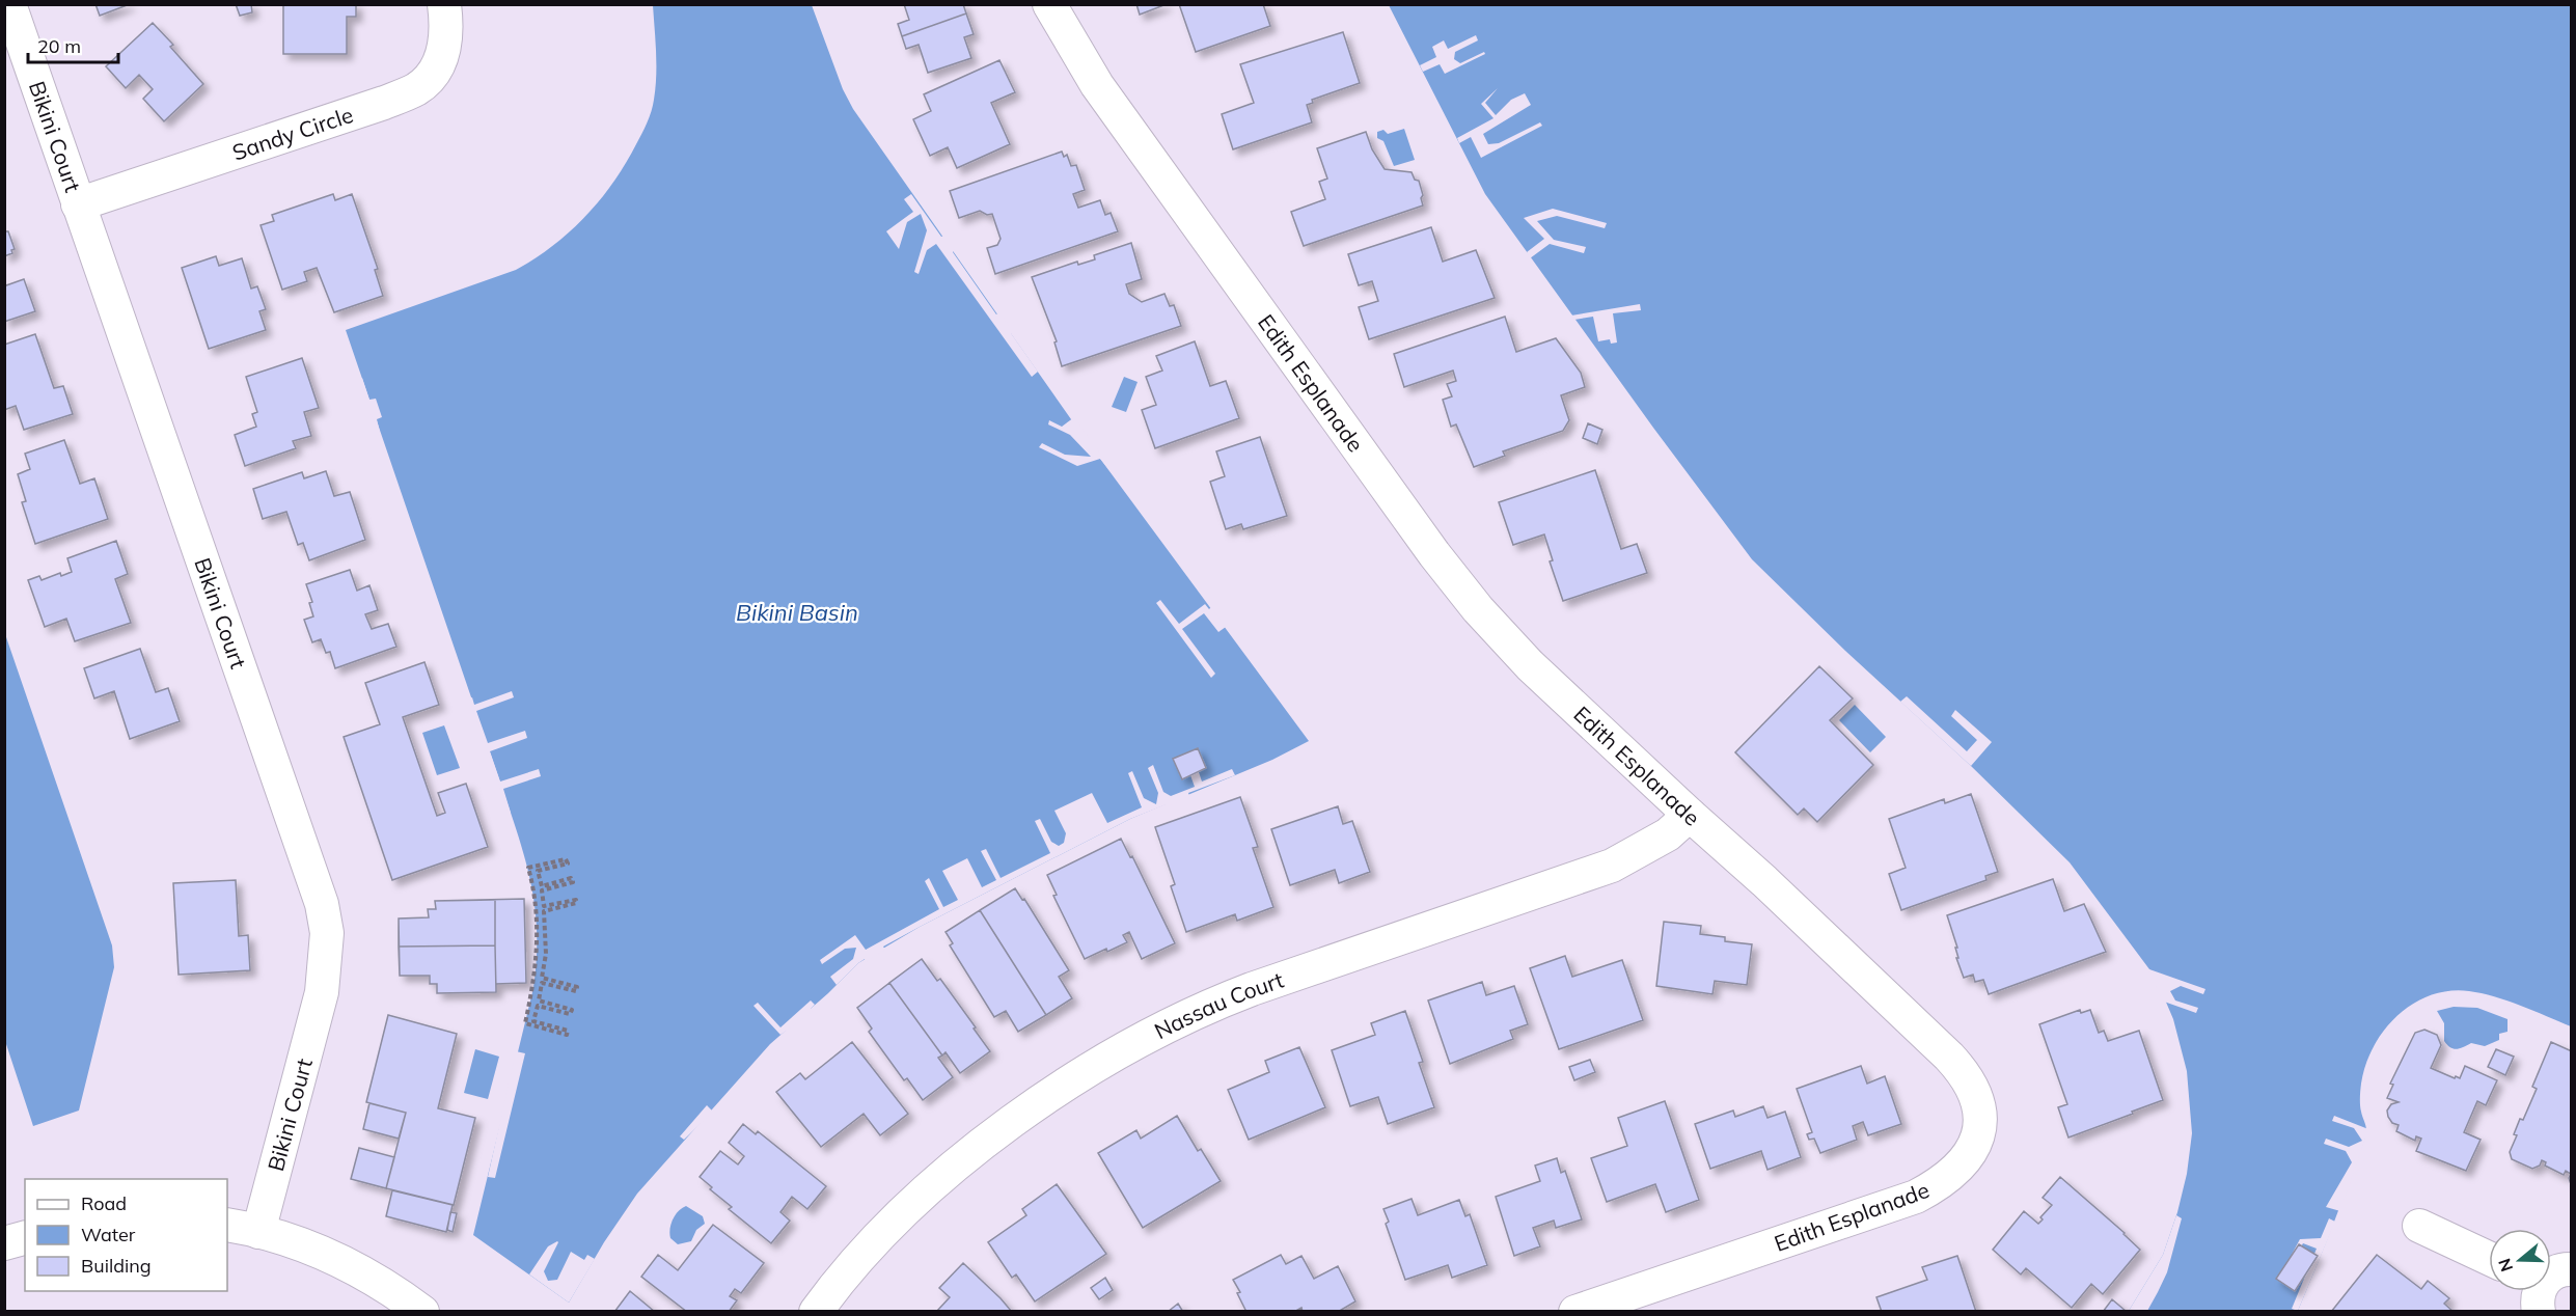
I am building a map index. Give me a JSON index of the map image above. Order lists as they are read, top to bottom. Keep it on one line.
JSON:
{"streets":{"street":["Sandy Circle","Bikini Court","Edith Esplanade","Nassau Court"]},"crossings":[["Sandy Circle","Bikini Court"],["Edith Esplanade","Nassau Court"]],"water":["Bikini Basin"],"legend":["Road","Water","Building"],"scale_bar":"20 m","north":"left"}
